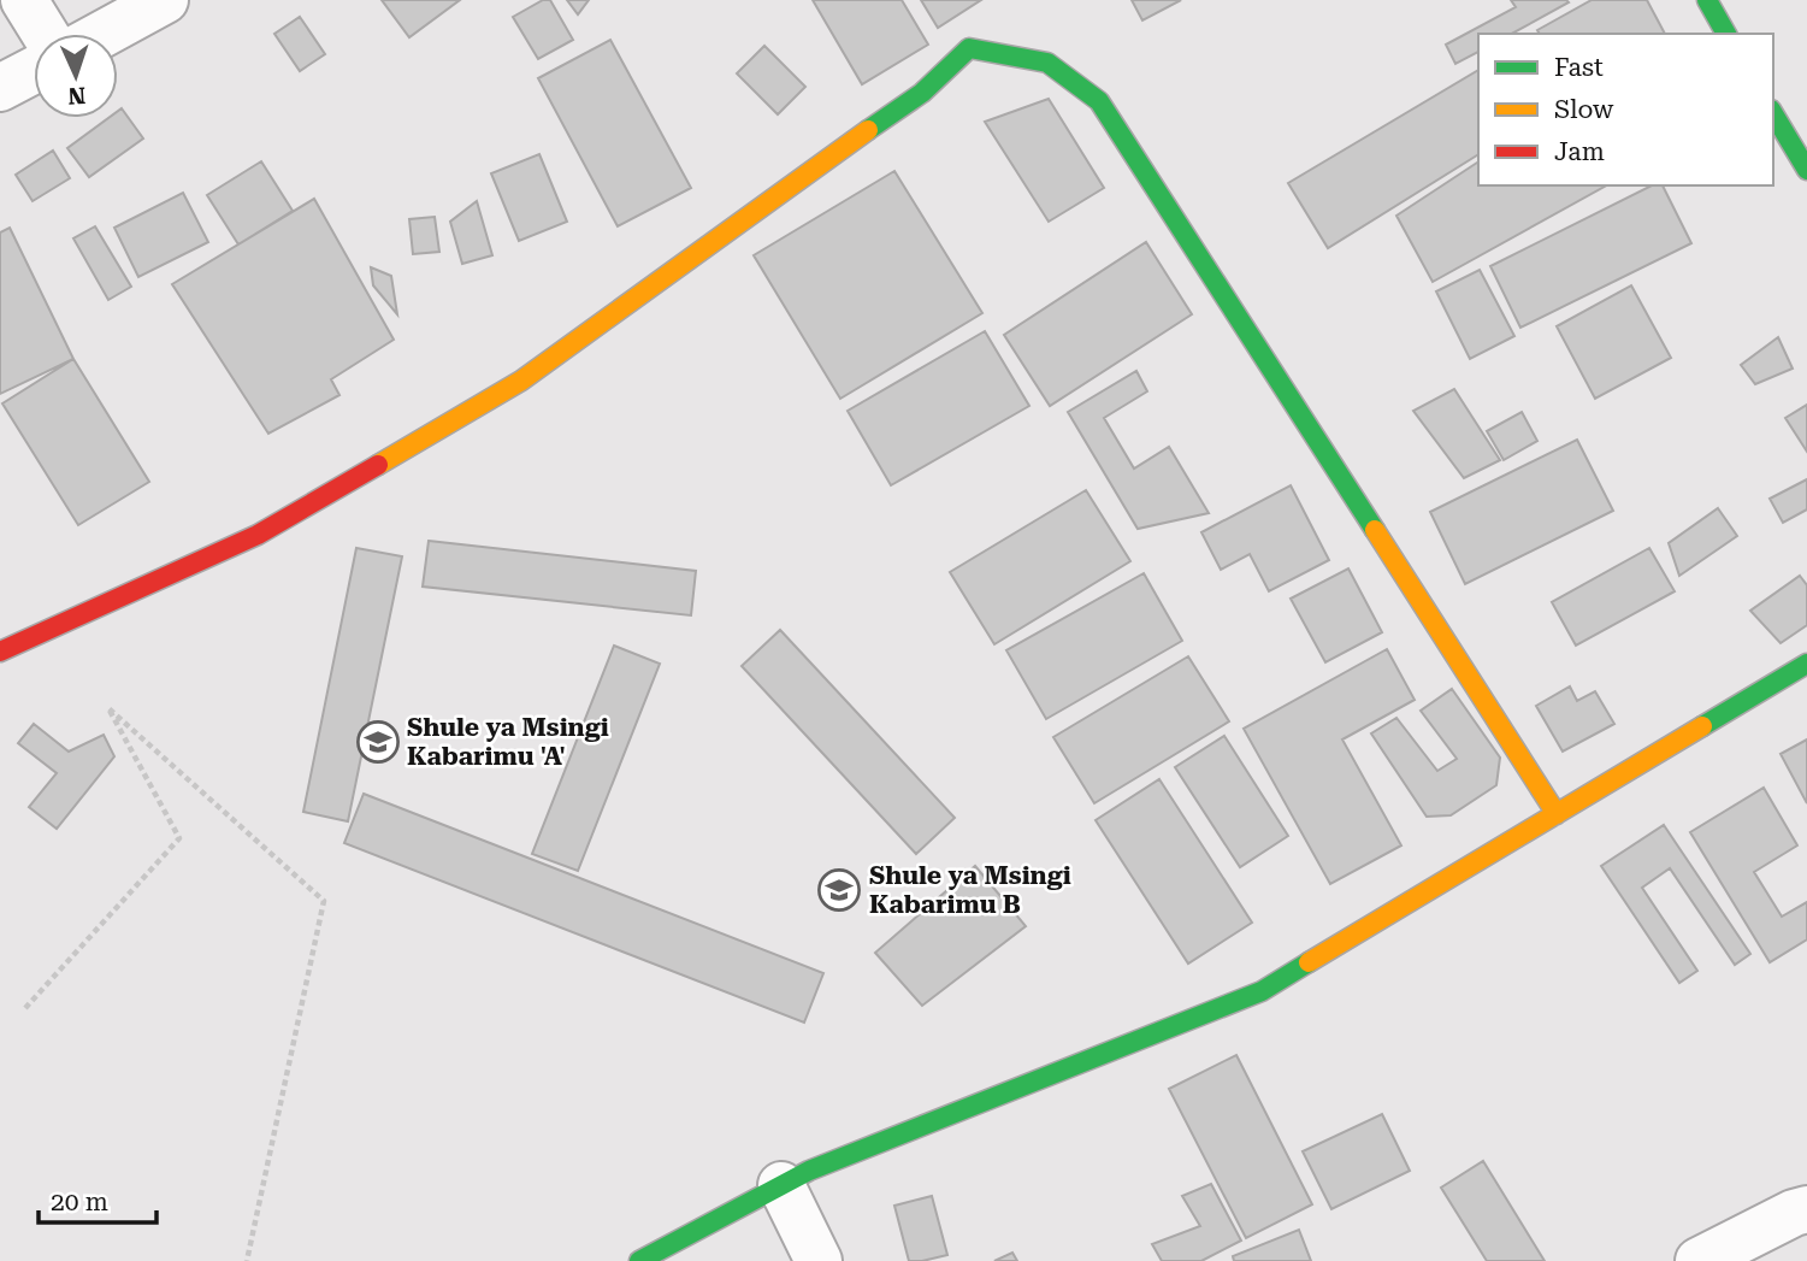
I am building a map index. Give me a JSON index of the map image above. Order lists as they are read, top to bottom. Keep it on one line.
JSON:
{"places":{"school or university":["Shule ya Msingi Kabarimu 'A'","Shule ya Msingi Kabarimu B"]},"legend":["Fast","Slow","Jam"],"scale_bar":"20 m","north":"bottom"}
